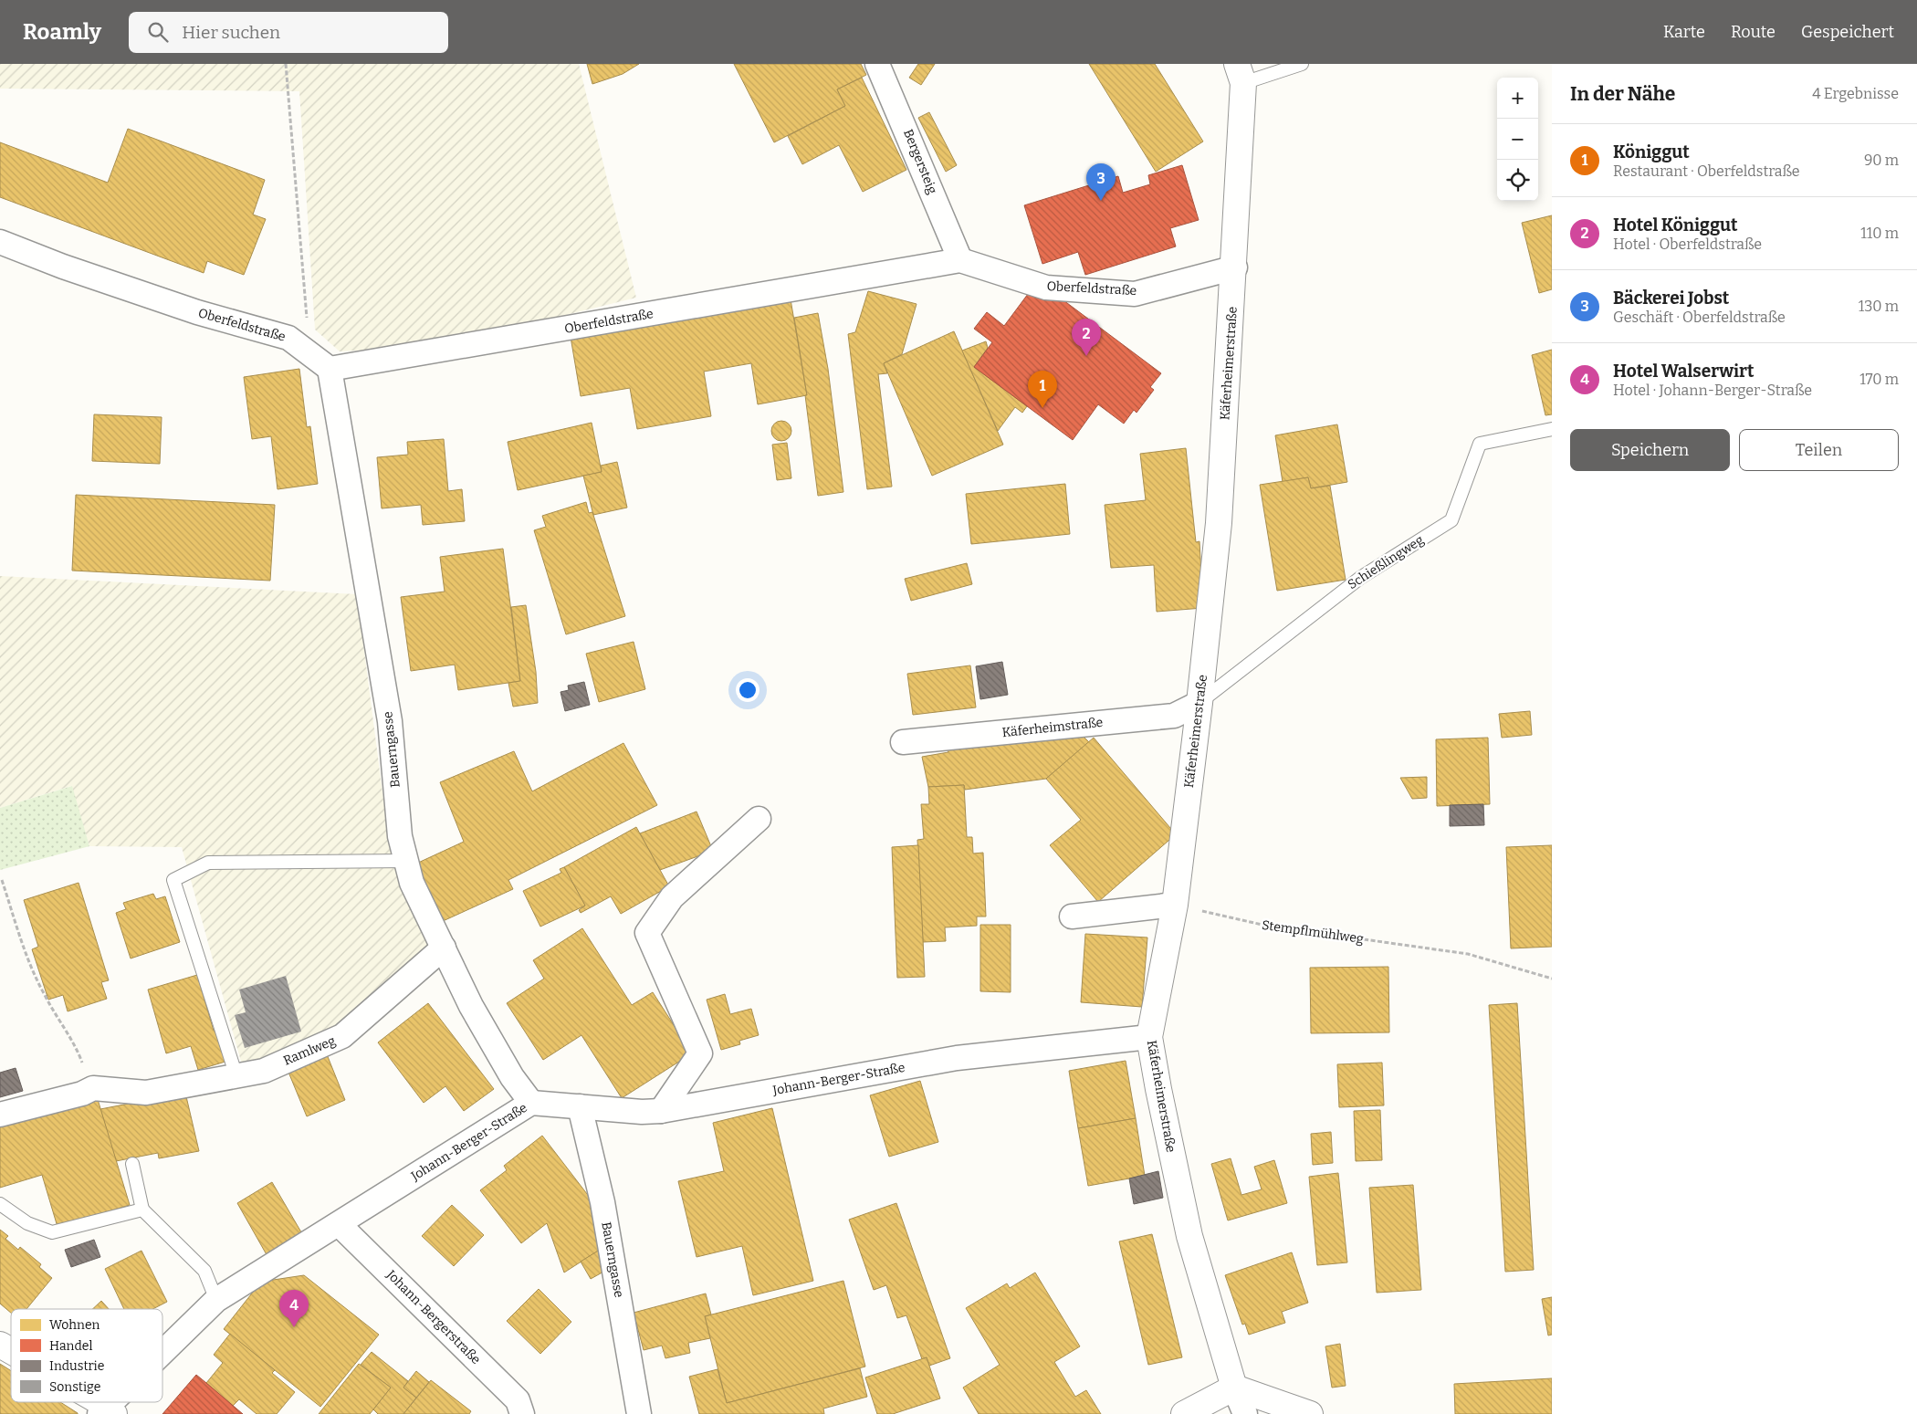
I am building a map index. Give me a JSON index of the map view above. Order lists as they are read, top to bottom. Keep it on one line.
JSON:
{"streets":{"street":["Bergersteig","Oberfeldstraße","Käferheimerstraße","Käferheimstraße","Bauerngasse","Ramlweg","Johann-Berger-Straße","Johann-Bergerstraße"],"lane":["Schießlingweg"],"path":["Stempflmühlweg"]},"crossings":[["Bergersteig","Oberfeldstraße"],["Oberfeldstraße","Käferheimerstraße"],["Oberfeldstraße","Bauerngasse"],["Käferheimerstraße","Schießlingweg"],["Käferheimerstraße","Käferheimstraße"],["Käferheimerstraße","Stempflmühlweg"],["Käferheimerstraße","Johann-Berger-Straße"],["Schießlingweg","Käferheimstraße"],["Bauerngasse","Ramlweg"],["Bauerngasse","Johann-Berger-Straße"],["Johann-Berger-Straße","Johann-Bergerstraße"]],"legend":["Wohnen","Handel","Industrie","Sonstige"],"page":{"header":"Roamly","search":"Hier suchen","nav":["Karte","Route","Gespeichert"],"heading":["In der Nähe","4 Ergebnisse"],"map_buttons":["+","−"],"list":[{"mark":"1","name":"Königgut","note":"Restaurant · Oberfeldstraße","value":"90 m"},{"mark":"2","name":"Hotel Königgut","note":"Hotel · Oberfeldstraße","value":"110 m"},{"mark":"3","name":"Bäckerei Jobst","note":"Geschäft · Oberfeldstraße","value":"130 m"},{"mark":"4","name":"Hotel Walserwirt","note":"Hotel · Johann-Berger-Straße","value":"170 m"}],"pins":["3","2","1","4"],"buttons":["Speichern","Teilen"]}}
